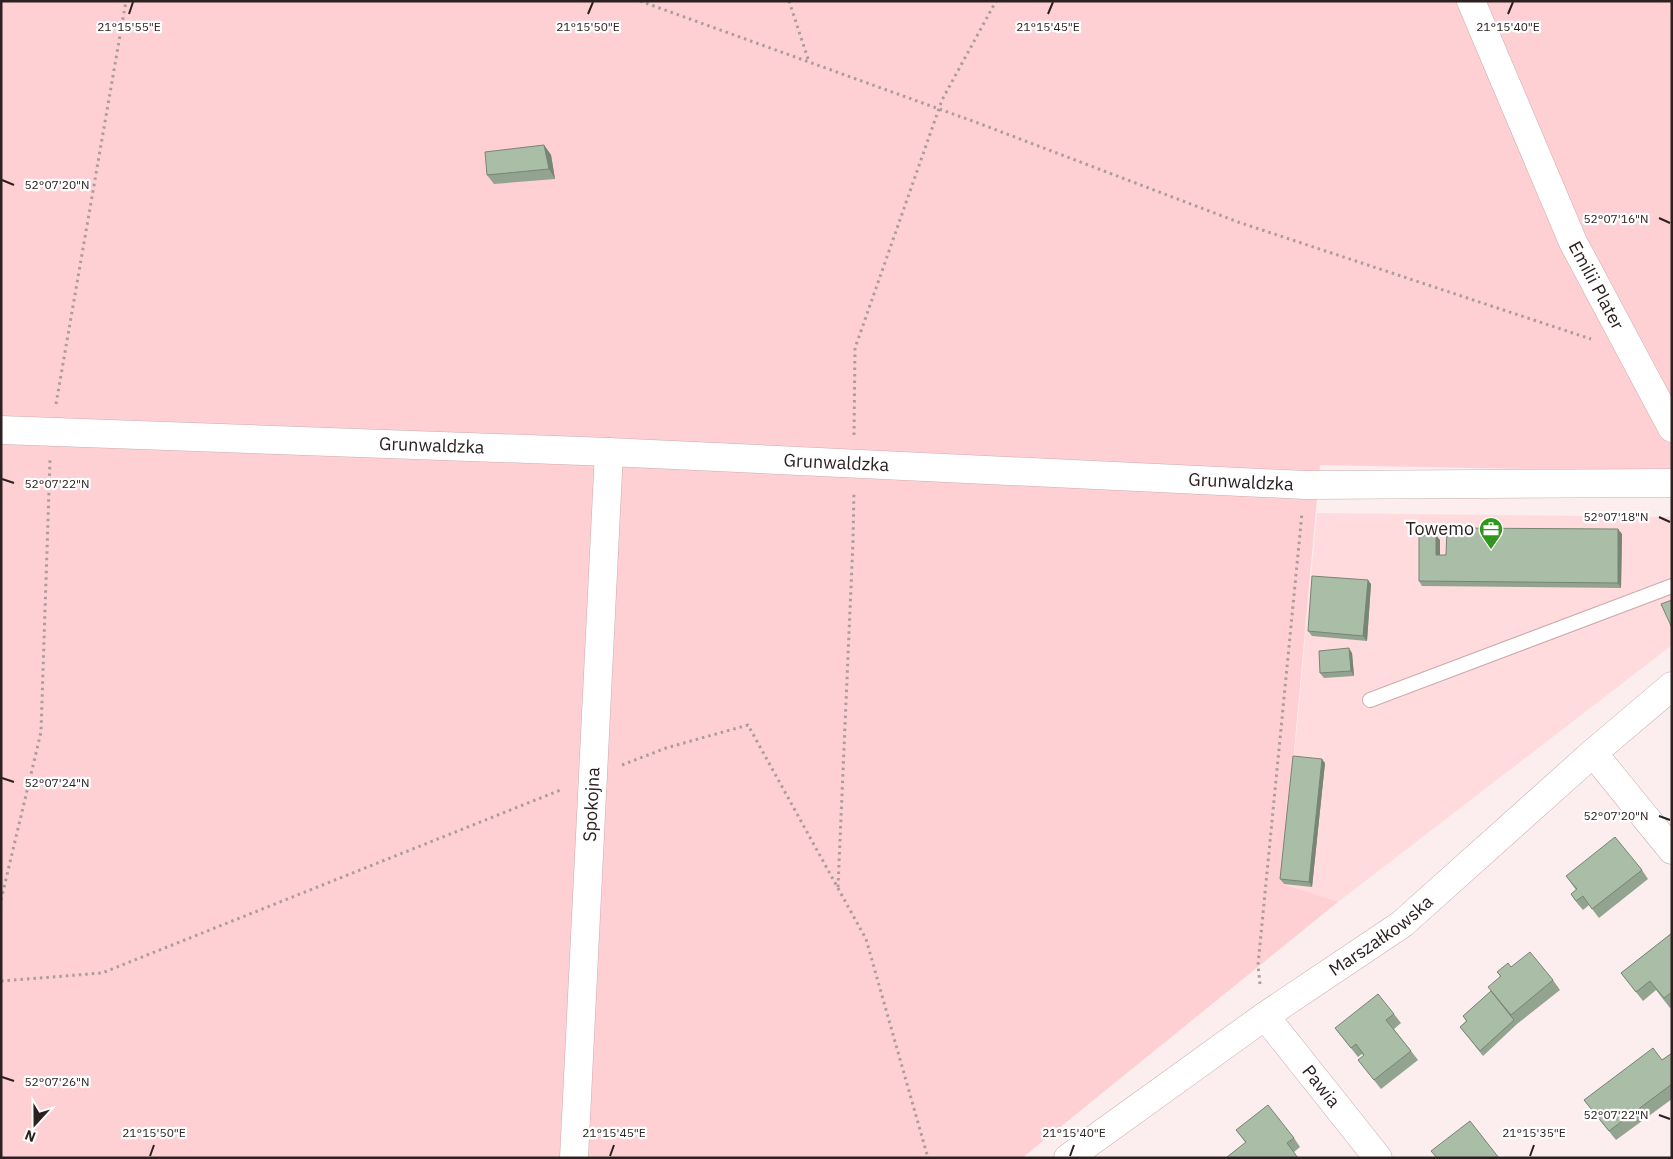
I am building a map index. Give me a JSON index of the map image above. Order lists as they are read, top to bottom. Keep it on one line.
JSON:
{"streets":{"street":["Emilii Plater","Grunwaldzka","Spokojna","Marszałkowska","Pawia"]},"crossings":[["Grunwaldzka","Spokojna"],["Marszałkowska","Pawia"]],"places":{"office":["Towemo"]},"north":"bottom","coordinates":["21°15'55\"E","21°15'50\"E","21°15'45\"E","21°15'40\"E","52°07'20\"N","52°07'16\"N","52°07'22\"N","52°07'18\"N","52°07'24\"N","52°07'26\"N","21°15'35\"E"]}
